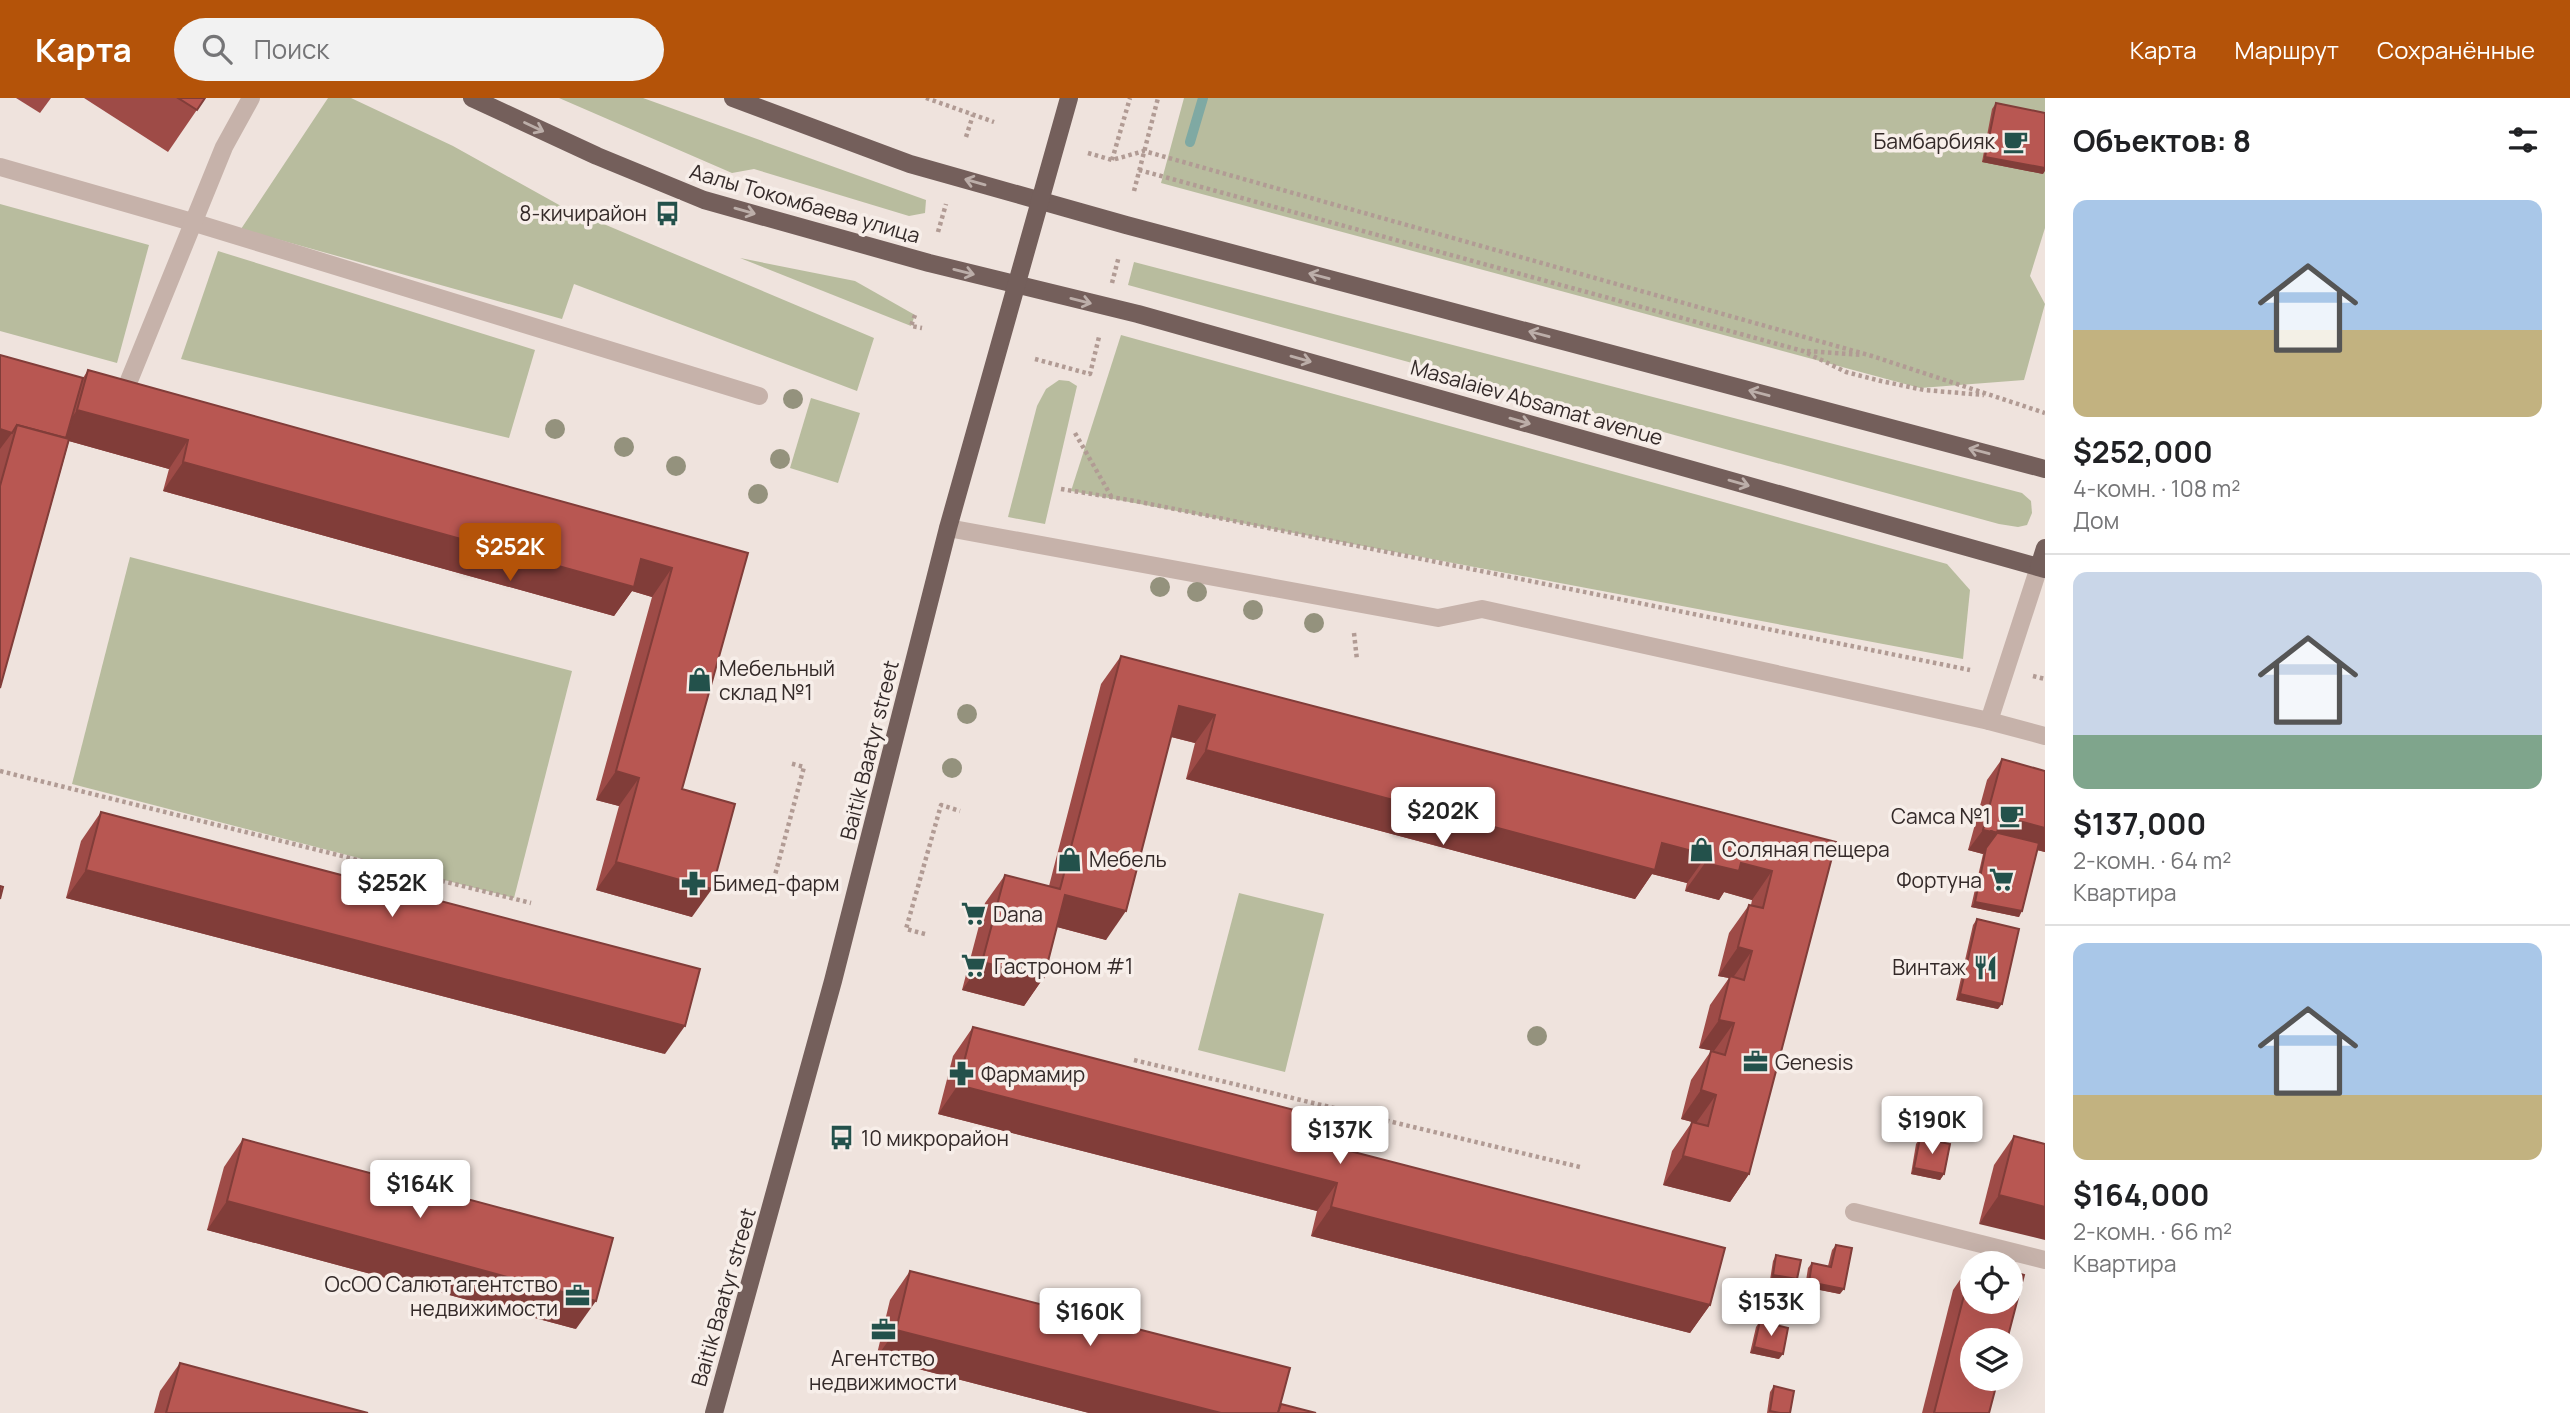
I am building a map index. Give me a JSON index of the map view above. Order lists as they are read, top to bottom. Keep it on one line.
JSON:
{"streets":{"main road":["Аалы Токомбаева улица","Masalaiev Absamat avenue","Baitik Baatyr street"]},"crossings":[["Аалы Токомбаева улица","Masalaiev Absamat avenue"],["Аалы Токомбаева улица","Baitik Baatyr street"],["Masalaiev Absamat avenue","Baitik Baatyr street"]],"places":{"cafe":["Бамбарбияк","Самса №1"],"bus stop":["8-кичирайон","10 микрорайон"],"shop":["Мебельный склад №1","Соляная пещера","Мебель"],"supermarket":["Фортуна","Dana","Гастроном #1"],"pharmacy":["Бимед-фарм","Фармамир"],"restaurant":["Винтаж"],"office":["Genesis","ОсОО Салют агентство недвижимости","Агентство недвижимости"]},"page":{"header":"Карта","search":"Поиск","nav":["Карта","Маршрут","Сохранённые"],"heading":"Объектов: 8","list":[{"name":"$252,000","note":"4-комн. · 108 m² · Дом"},{"name":"$137,000","note":"2-комн. · 64 m² · Квартира"},{"name":"$164,000","note":"2-комн. · 66 m² · Квартира"}],"price":["$252K","$202K","$252K","$190K","$137K","$164K","$153K","$160K"]}}
